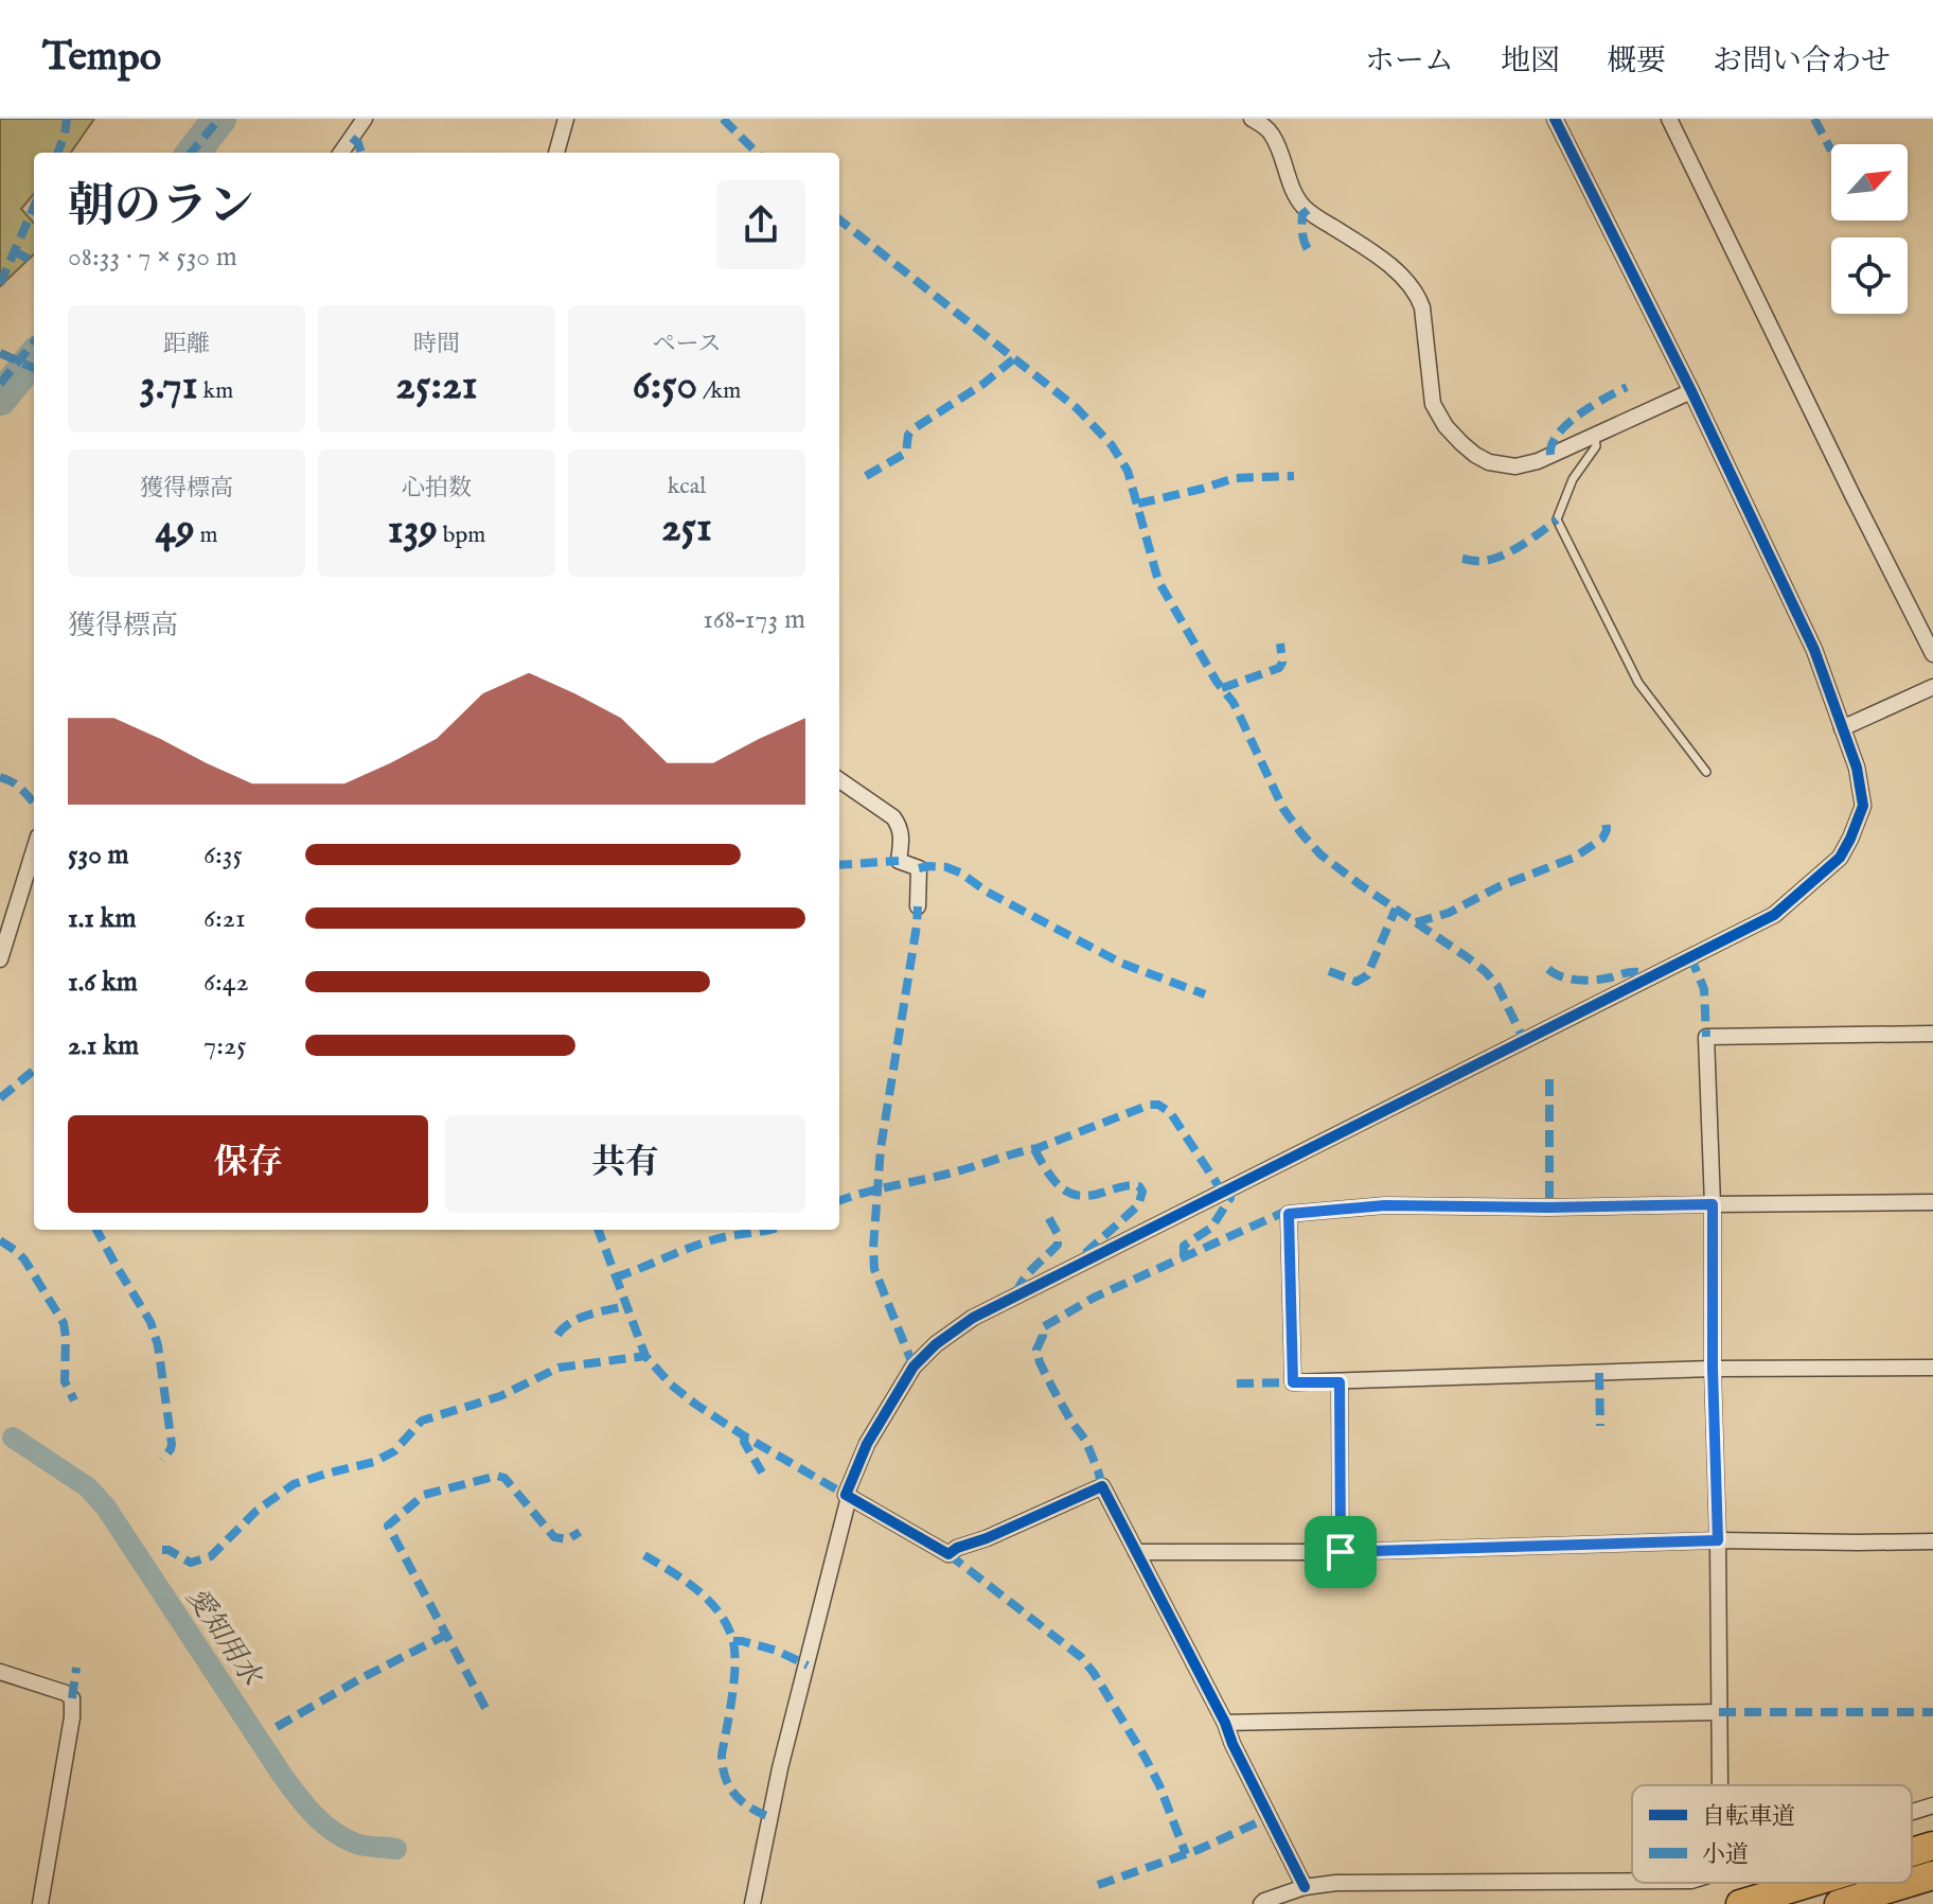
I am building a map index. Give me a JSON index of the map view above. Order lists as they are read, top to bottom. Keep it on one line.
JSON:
{"water":["愛知用水"],"legend":["自転車道","小道"],"north":"top right","page":{"header":"Tempo","nav":["ホーム","地図","概要","お問い合わせ"],"heading":["朝のラン","08:33 · 7 × 530 m"],"stats":[["距離","3.71 km"],["時間","25:21"],["ペース","6:50 /km"],["獲得標高","49 m"],["心拍数","139 bpm"],["kcal","251"]],"chart":["獲得標高","168–173 m"],"list":[{"name":"530 m","note":"6:35"},{"name":"1.1 km","note":"6:21"},{"name":"1.6 km","note":"6:42"},{"name":"2.1 km","note":"7:25"}],"buttons":["保存","共有"]}}
